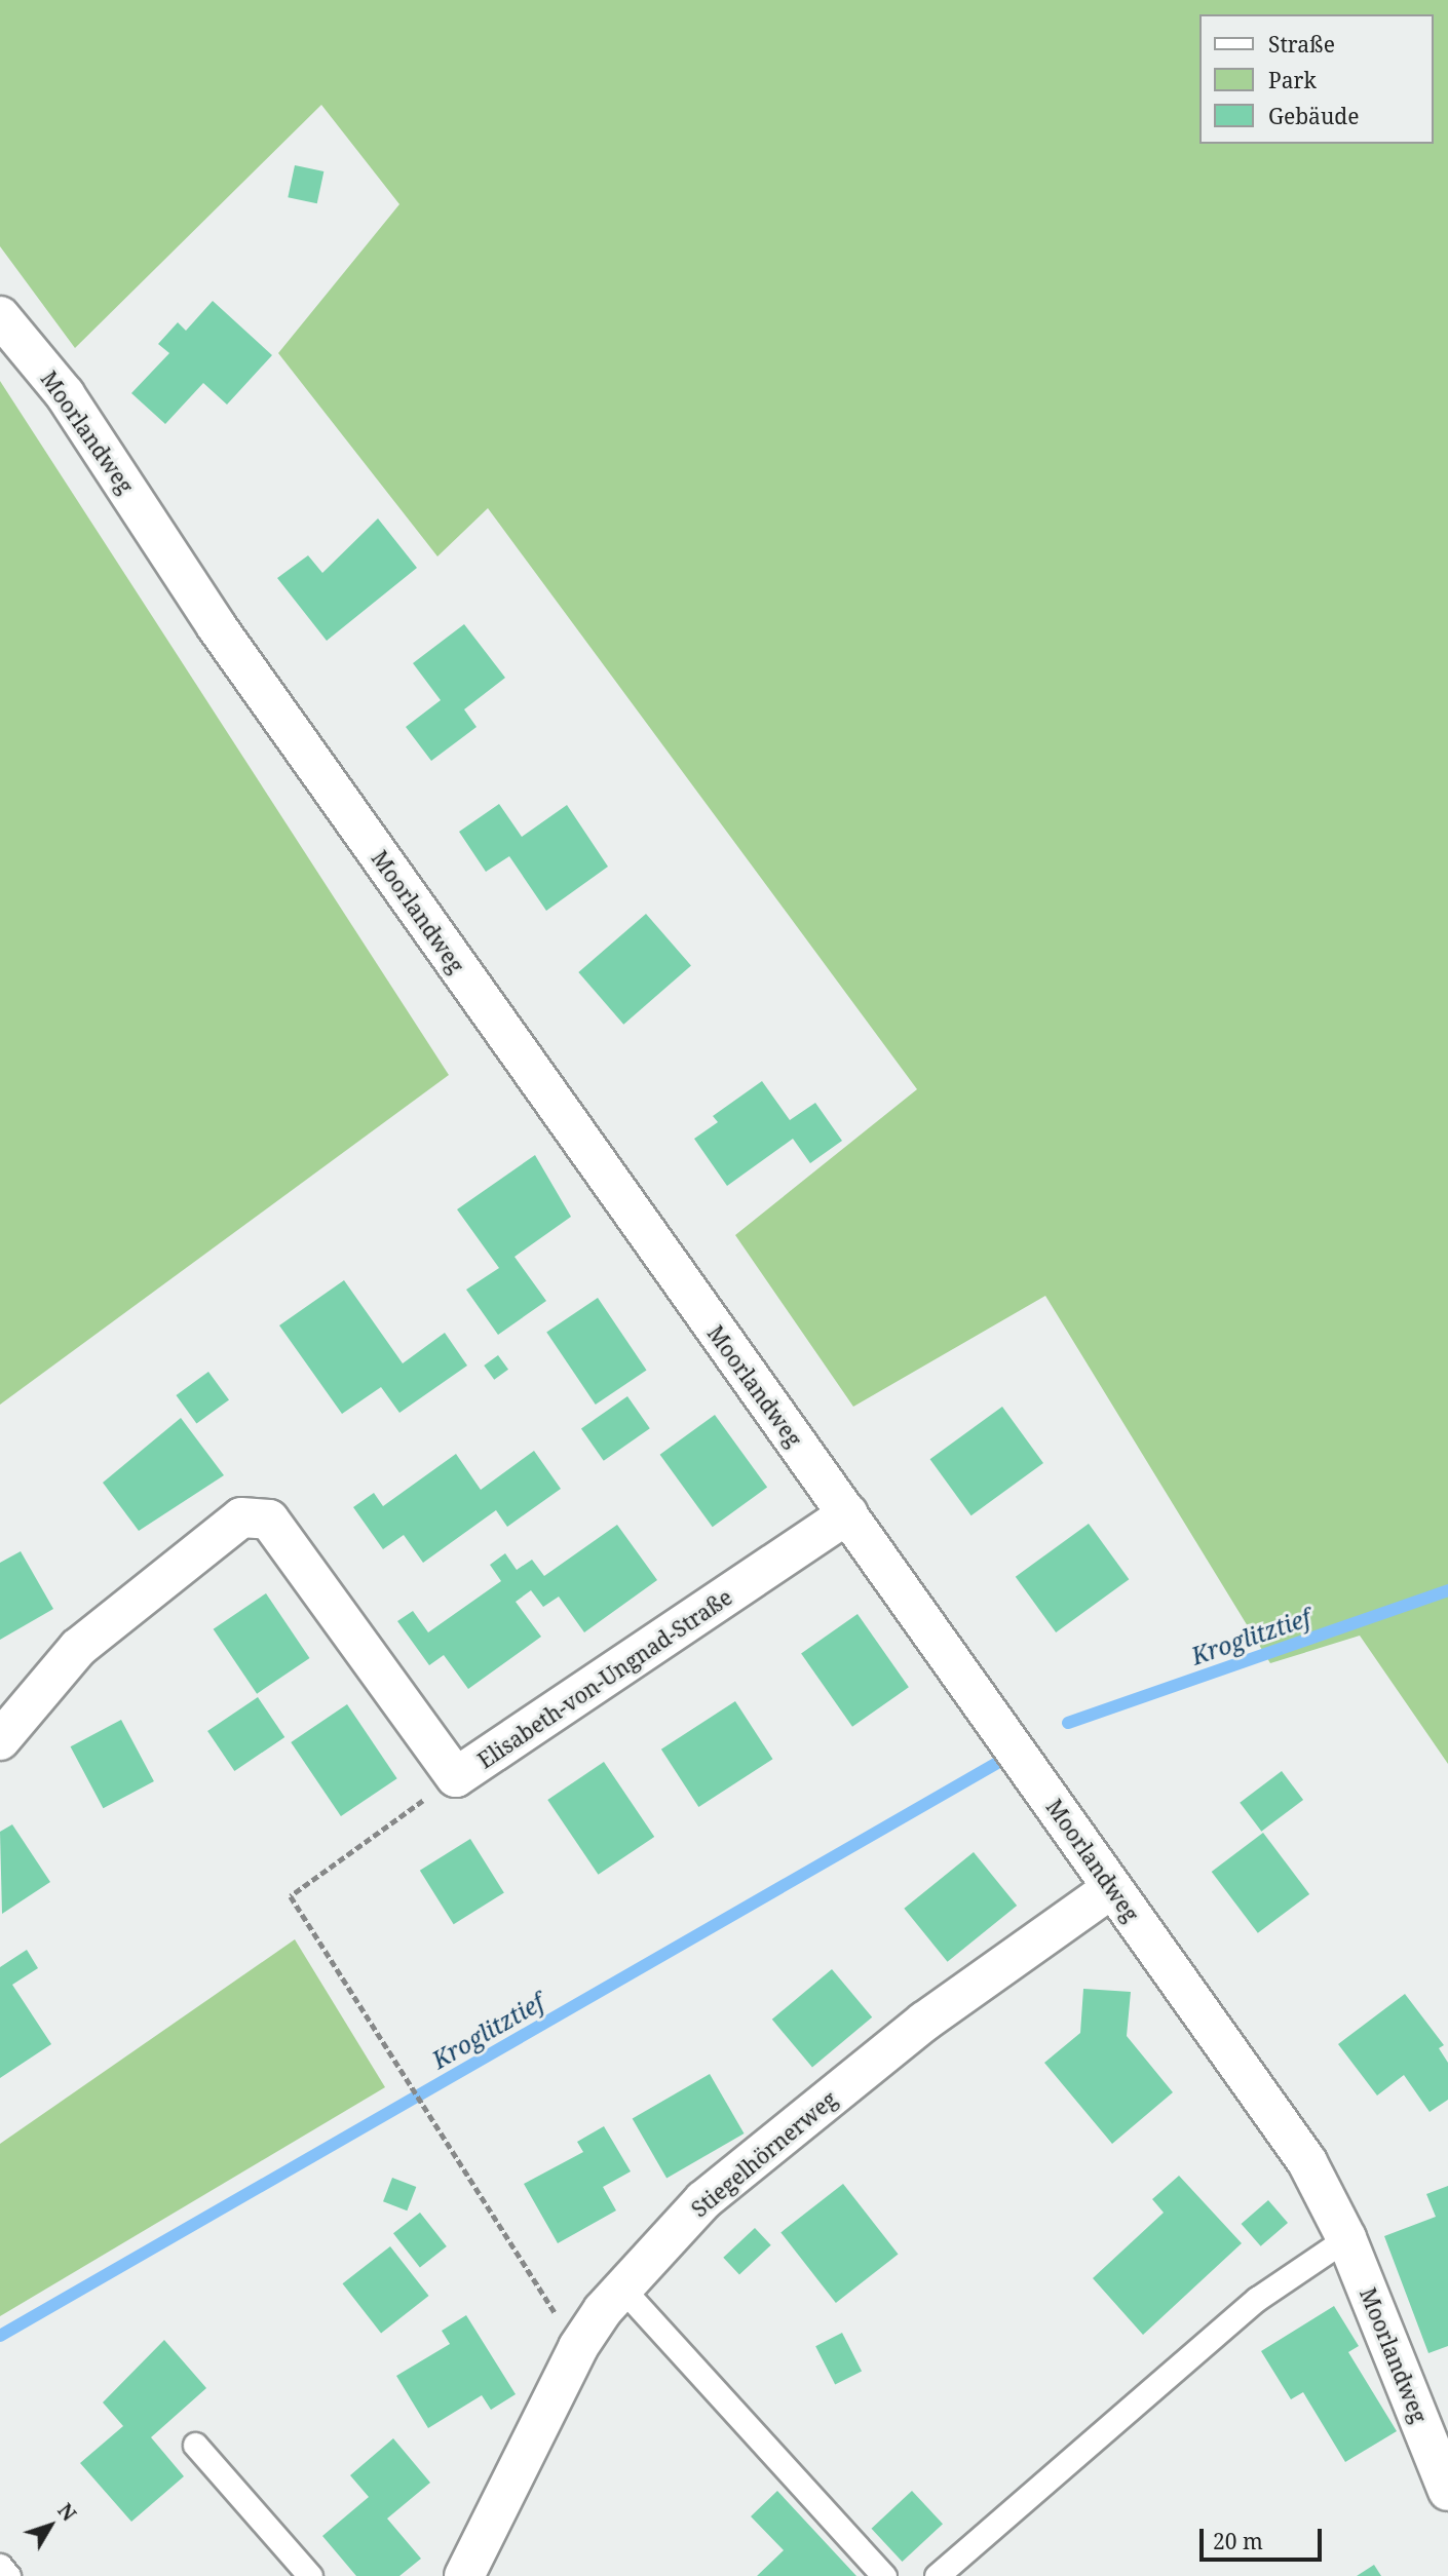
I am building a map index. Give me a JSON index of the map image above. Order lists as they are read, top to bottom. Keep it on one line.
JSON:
{"streets":{"street":["Moorlandweg","Elisabeth-von-Ungnad-Straße","Stiegelhörnerweg"]},"crossings":[["Moorlandweg","Elisabeth-von-Ungnad-Straße"],["Moorlandweg","Stiegelhörnerweg"]],"water":["Kroglitztief"],"legend":["Straße","Park","Gebäude"],"scale_bar":"20 m","north":"top right"}
